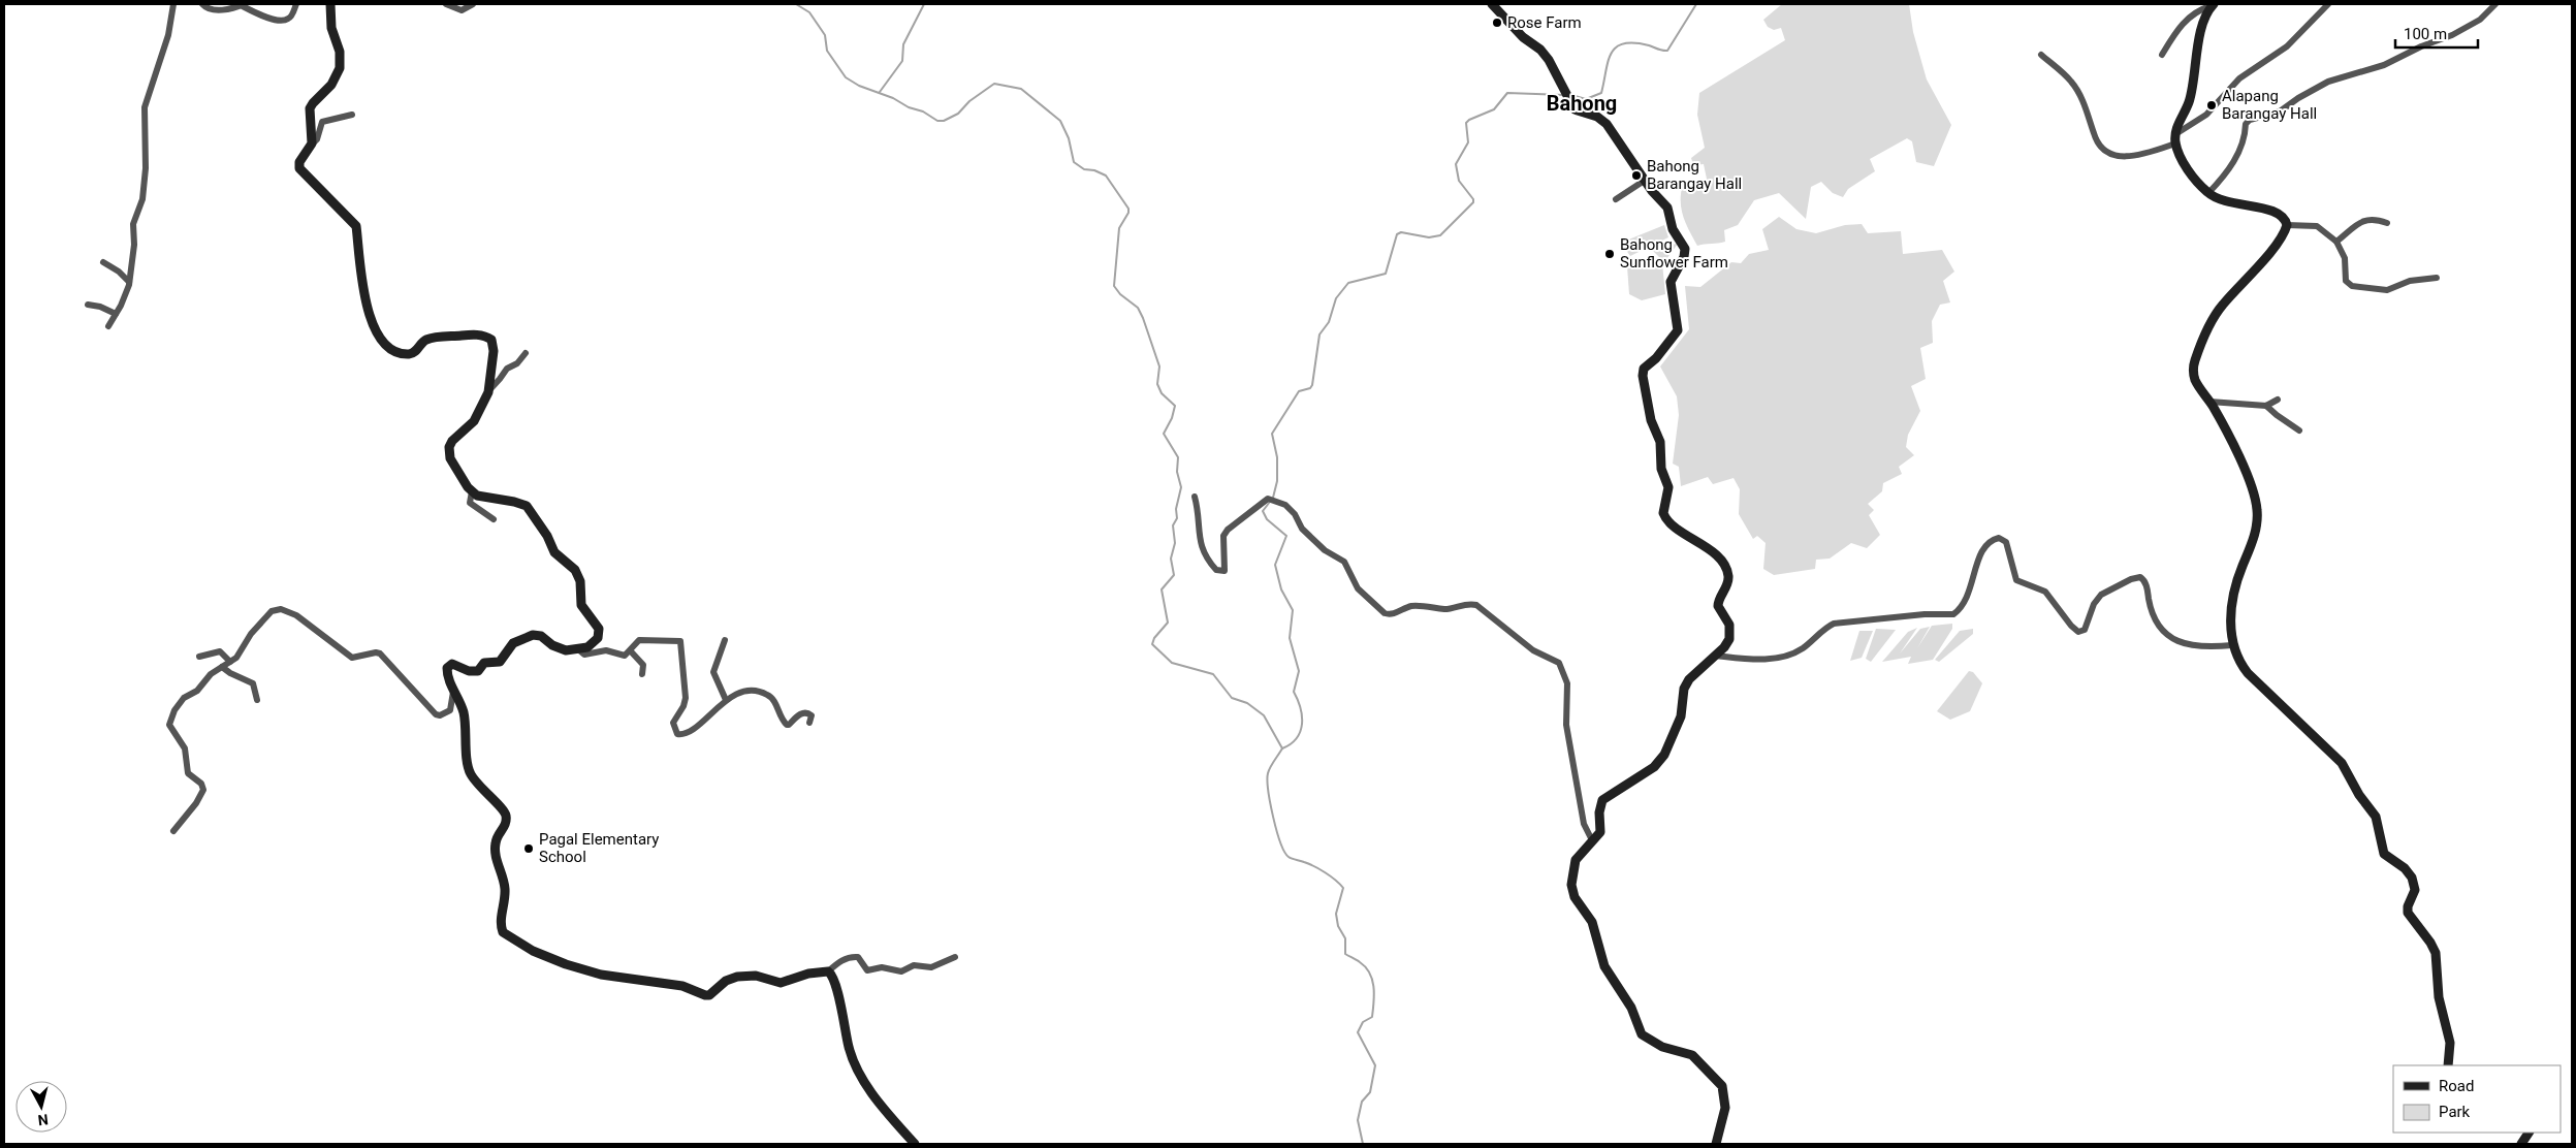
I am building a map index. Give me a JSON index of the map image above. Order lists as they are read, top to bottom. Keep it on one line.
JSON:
{"districts":["Bahong"],"places":["Rose Farm","Alapang Barangay Hall","Bahong Barangay Hall","Bahong Sunflower Farm","Pagal Elementary School"],"legend":["Road","Park"],"scale_bar":"100 m","north":"bottom"}
